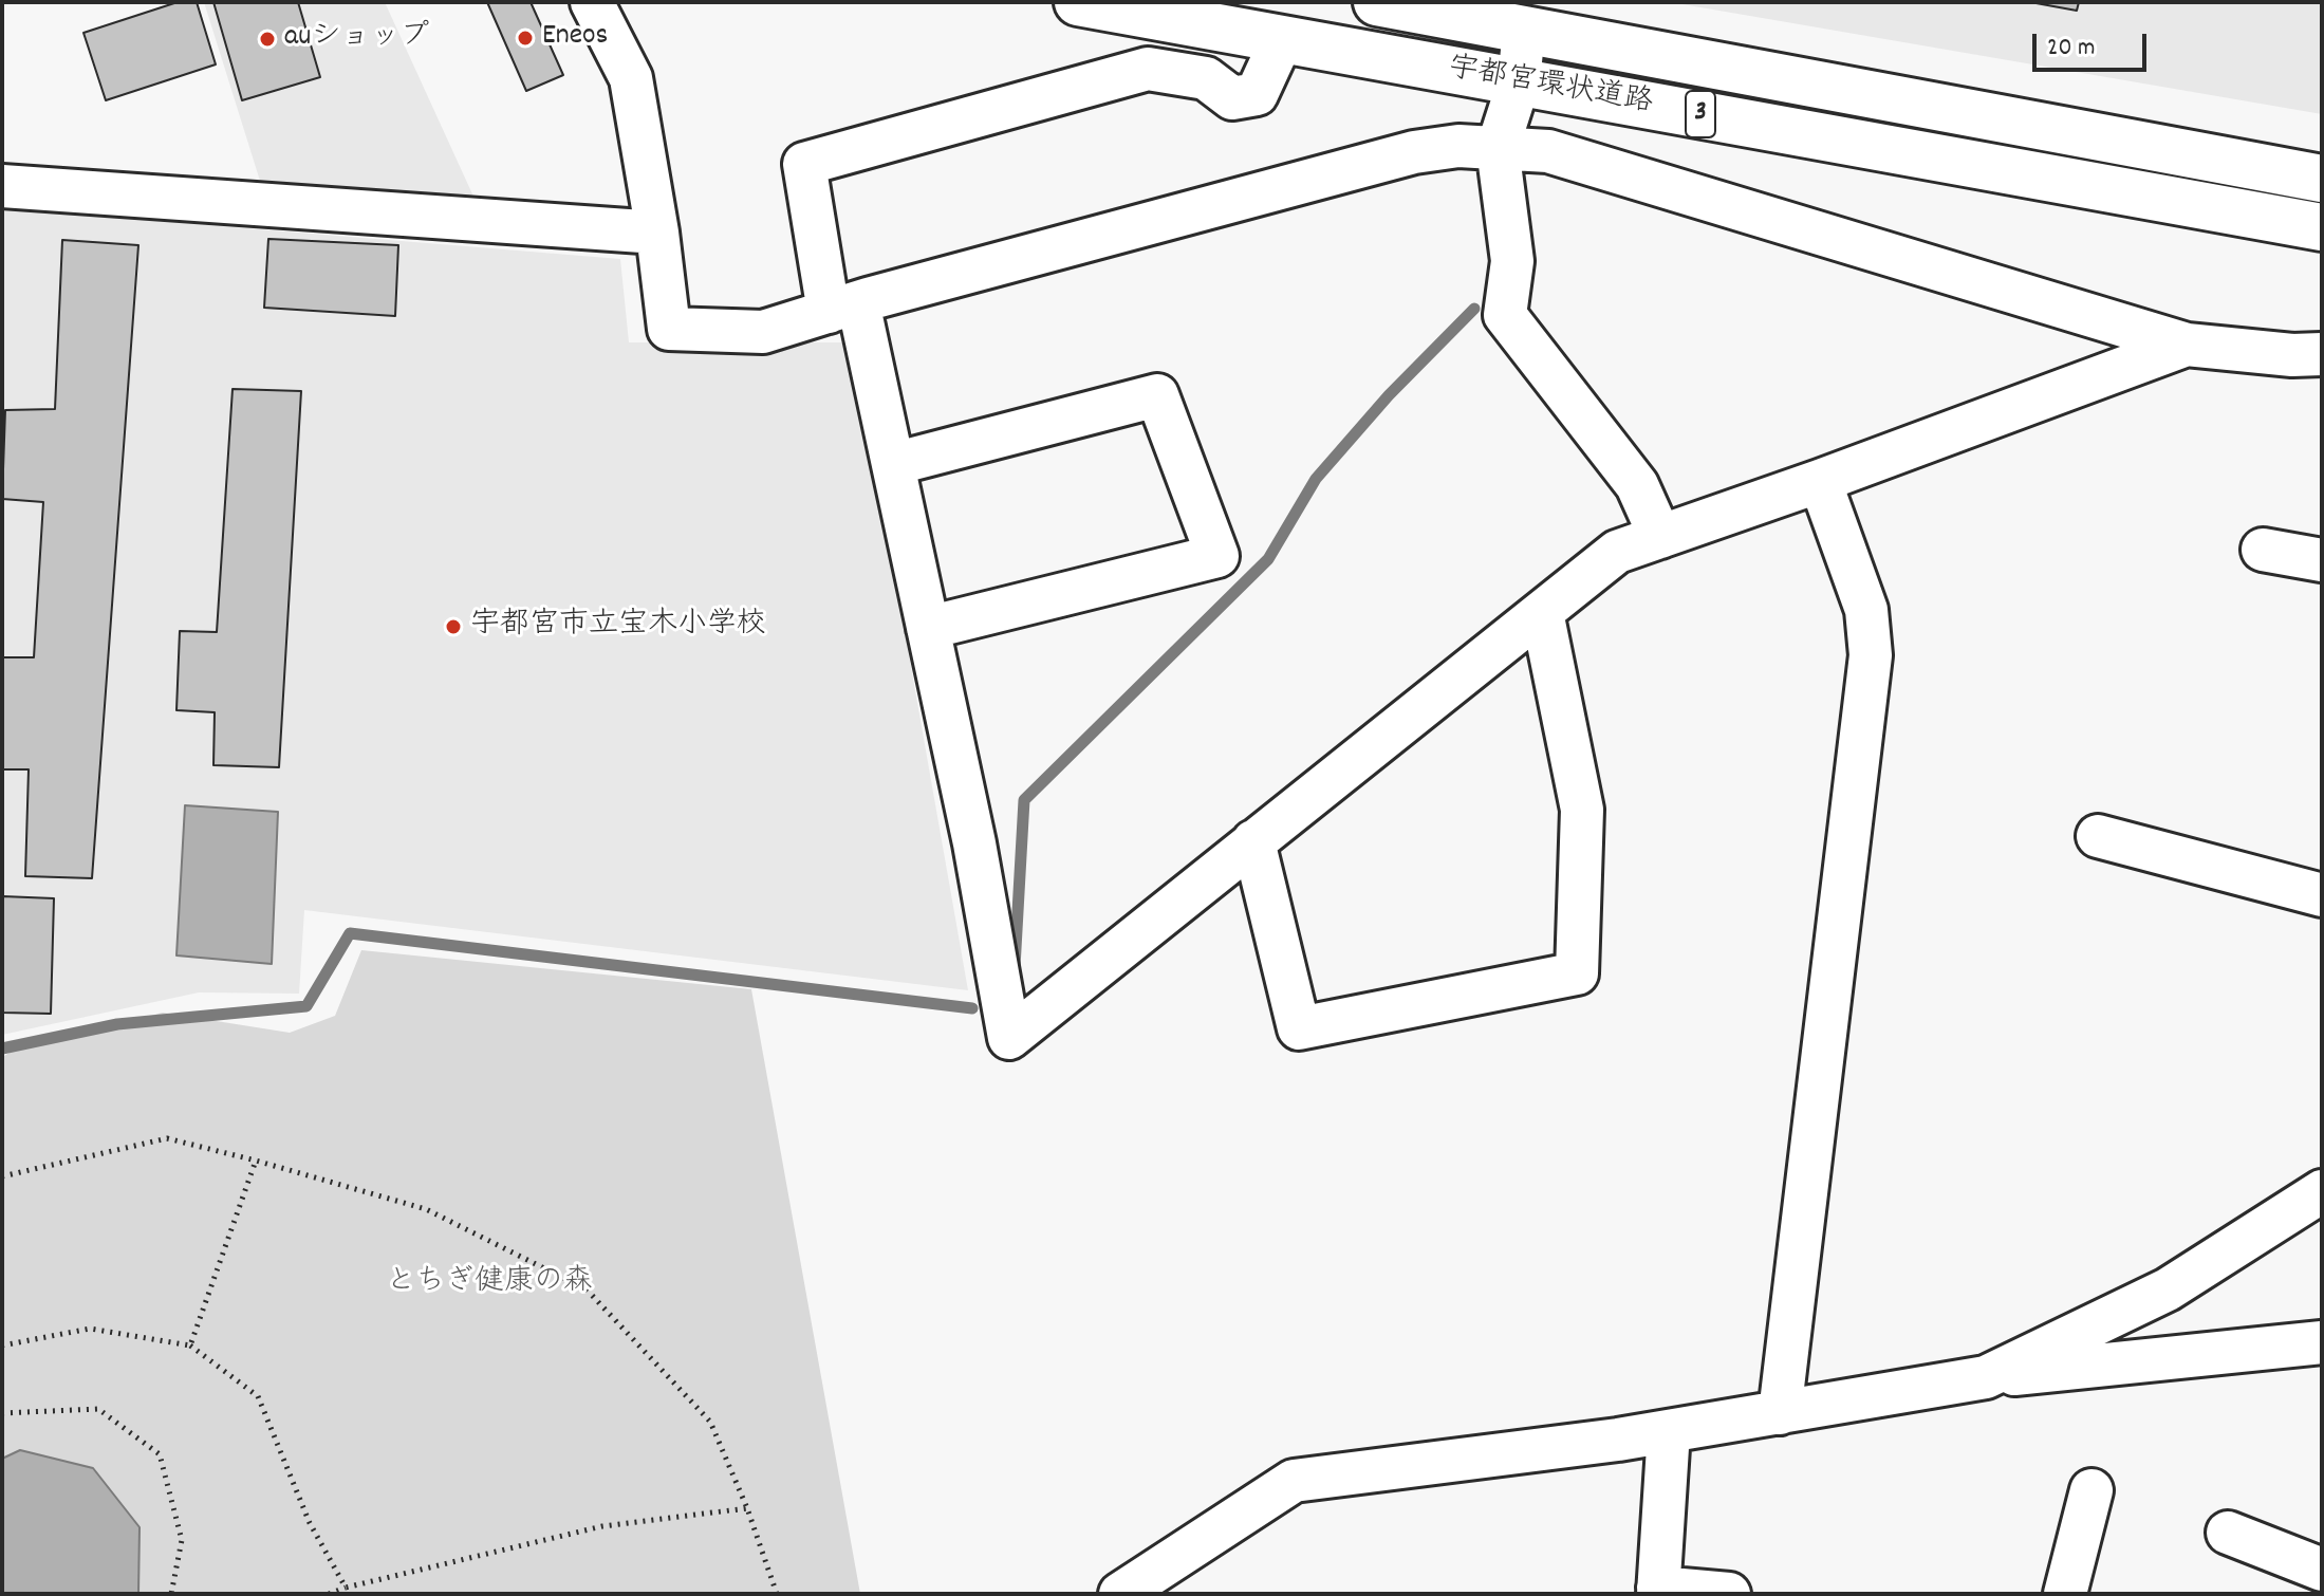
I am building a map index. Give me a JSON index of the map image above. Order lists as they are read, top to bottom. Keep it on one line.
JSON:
{"streets":{"main road":["宇都宮環状道路","3"]},"crossings":[["宇都宮環状道路","3"]],"parks":["とちぎ健康の森"],"places":["Eneos","auショップ","宇都宮市立宝木小学校"],"scale_bar":"20 m"}
